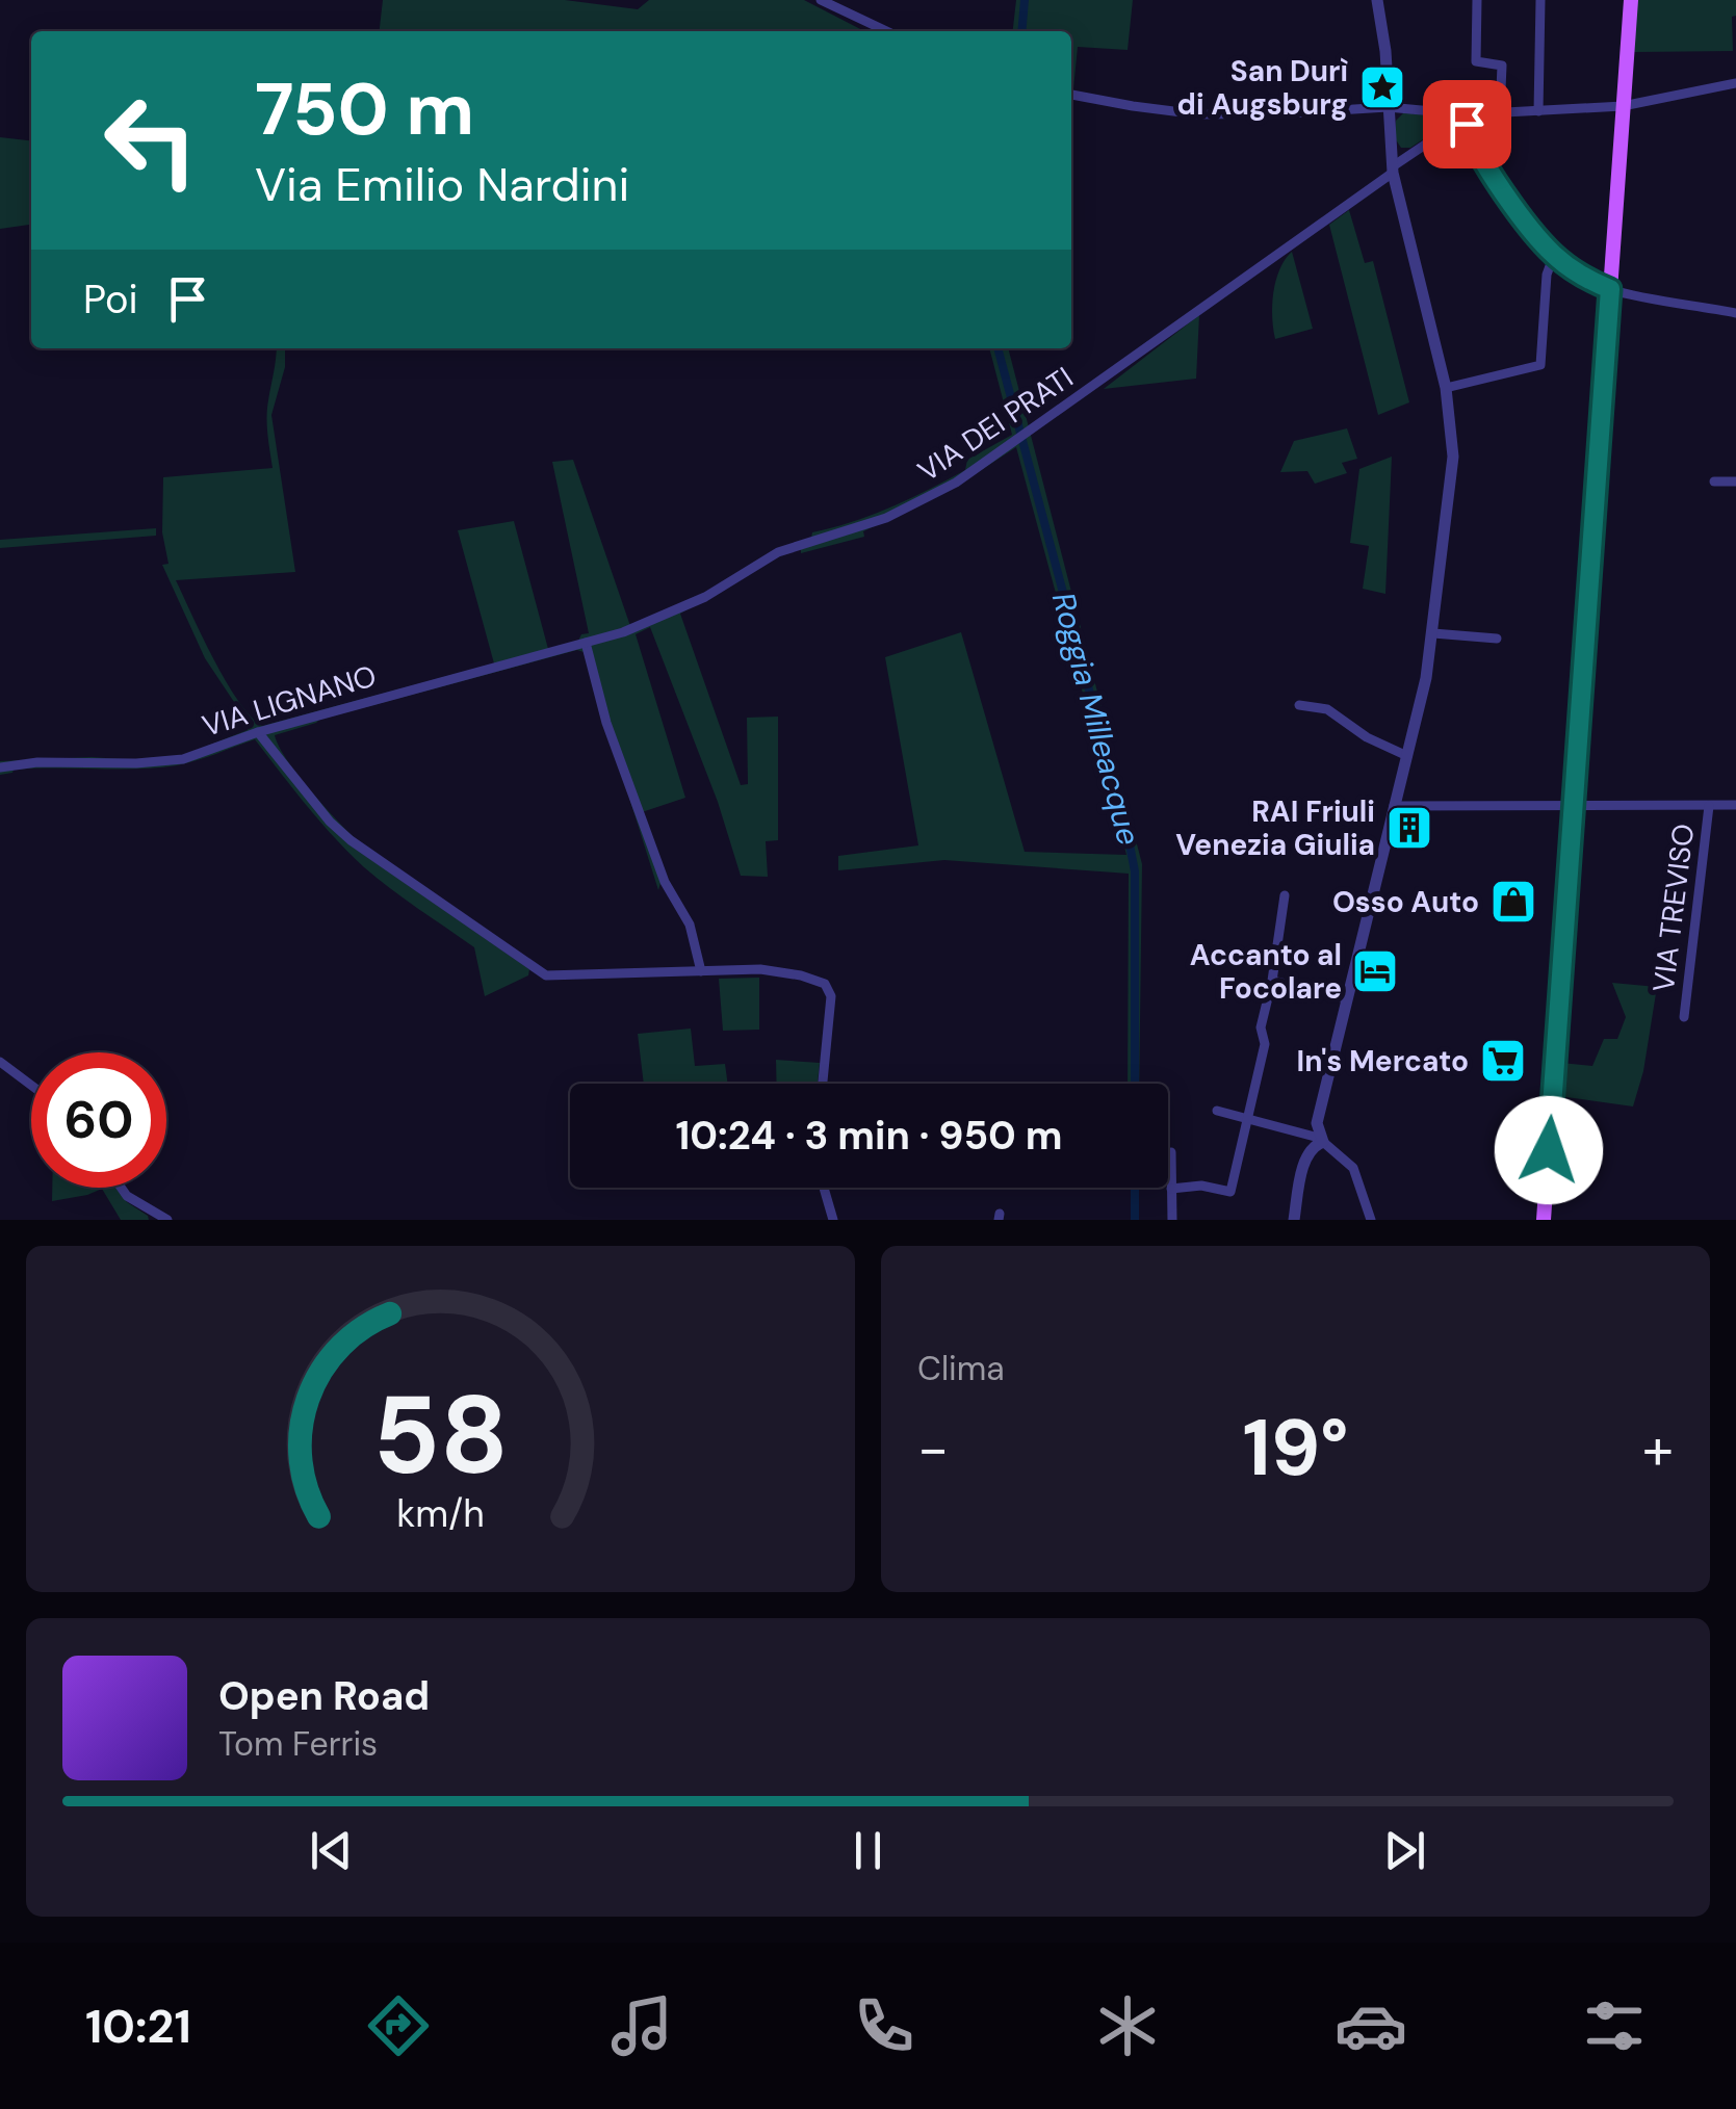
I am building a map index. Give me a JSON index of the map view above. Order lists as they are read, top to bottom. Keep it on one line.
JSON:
{"streets":{"street":["VIA DEI PRATI","VIA LIGNANO","VIA TREVISO"]},"crossings":[["VIA DEI PRATI","VIA LIGNANO"]],"water":["Roggia Milleacque"],"places":{"place":["San Durì di Augsburg"],"building":["RAI Friuli Venezia Giulia"],"shop":["Osso Auto"],"hotel":["Accanto al Focolare"],"supermarket":["In's Mercato"]},"page":{"turn":["750 m","Via Emilio Nardini"],"then":"Poi","limit":"60","trip":"10:24 · 3 min · 950 m","tile":"Clima","heat":["−","19°","+"],"song":["Open Road","Tom Ferris"],"tabs":"10:21","gauge":["58","km/h"]}}
